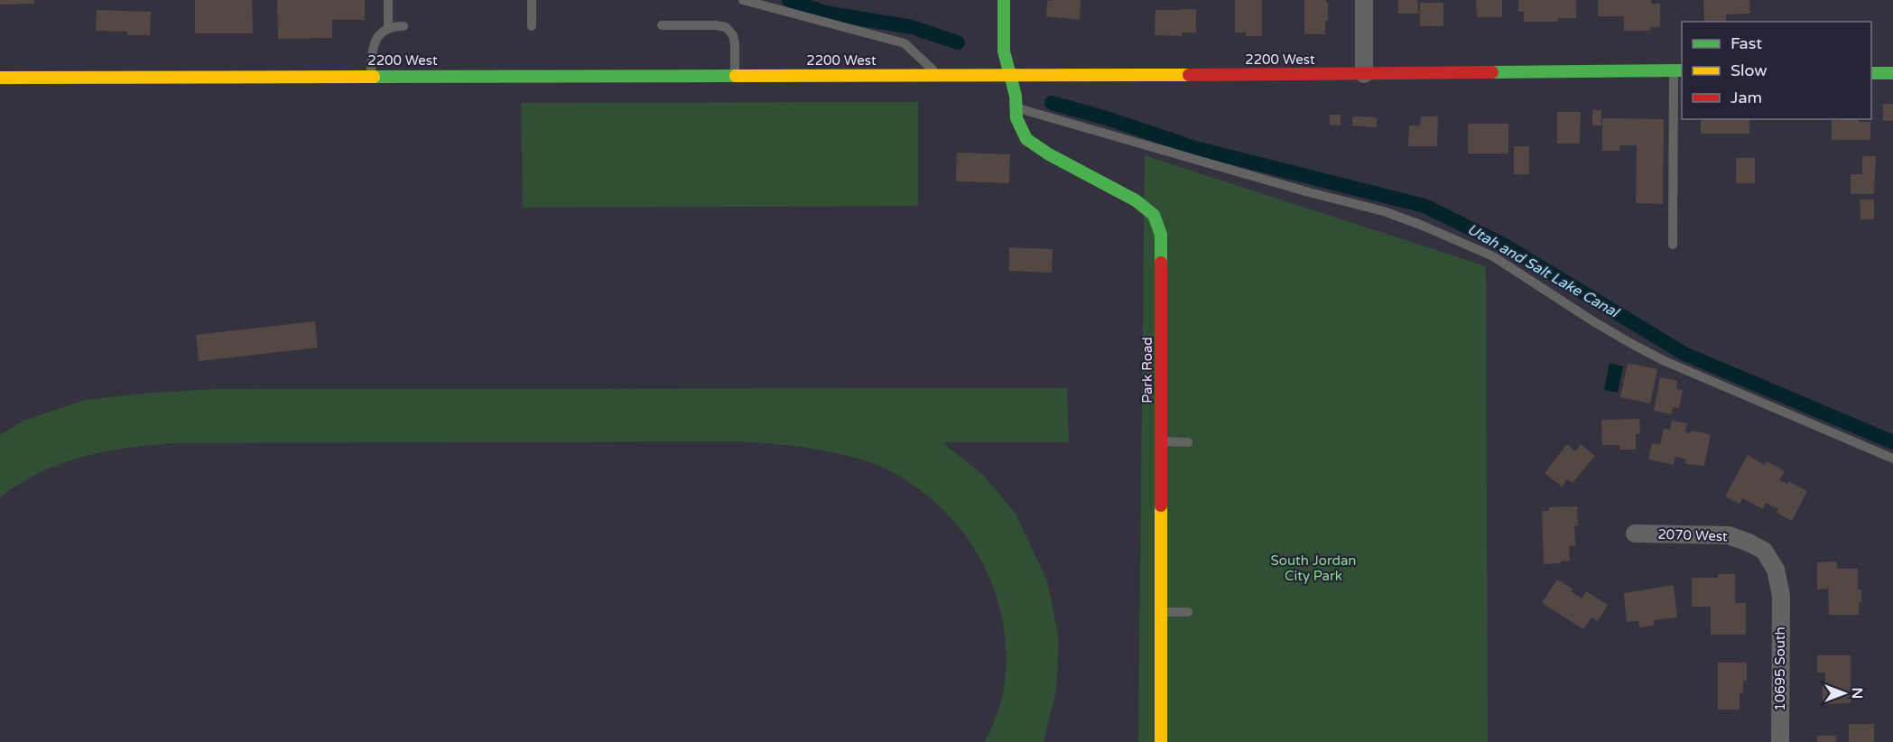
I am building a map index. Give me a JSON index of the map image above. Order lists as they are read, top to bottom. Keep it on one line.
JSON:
{"streets":{"street":["2200 West","Park Road","2070 West","10695 South"]},"crossings":[["2200 West","Park Road"],["2070 West","10695 South"]],"water":["Utah and Salt Lake Canal"],"parks":["South Jordan City Park"],"legend":["Fast","Slow","Jam"],"north":"right"}
